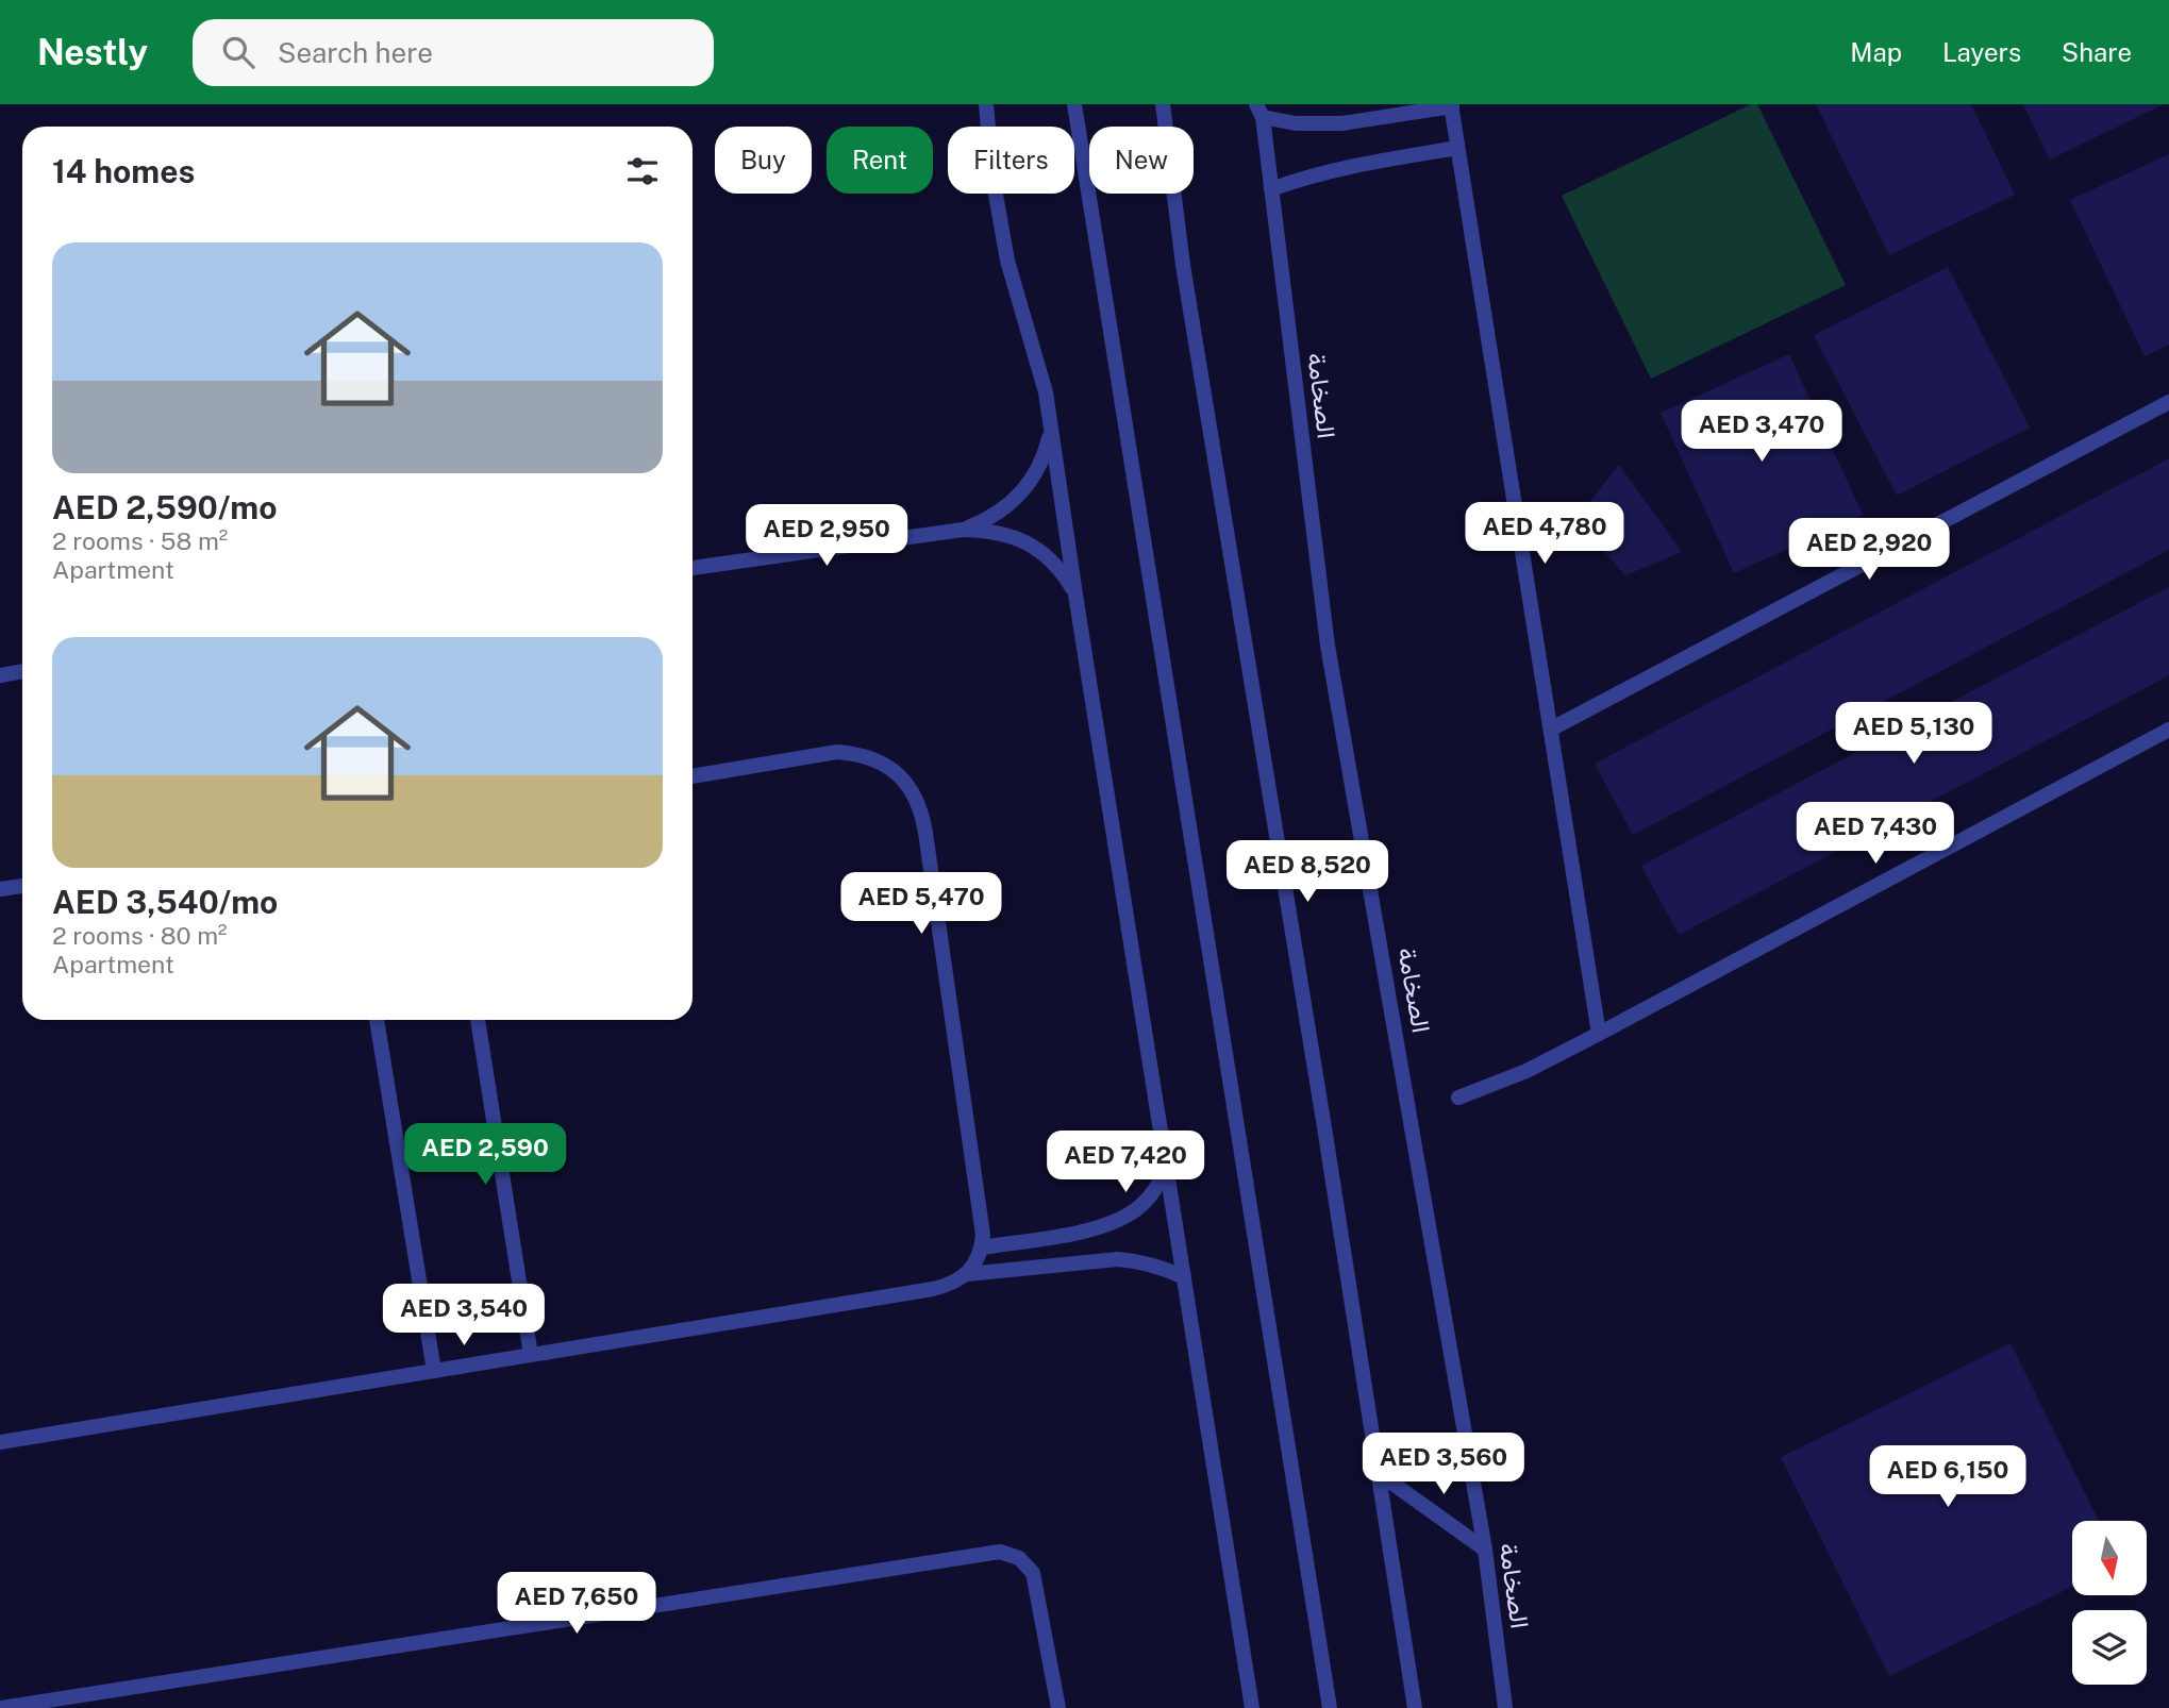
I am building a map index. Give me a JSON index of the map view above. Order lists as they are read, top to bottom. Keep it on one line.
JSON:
{"streets":{"street":["الصخامة"]},"north":"bottom","page":{"header":"Nestly","search":"Search here","nav":["Map","Layers","Share"],"chip":["Buy","Rent","Filters","New"],"heading":"14 homes","list":[{"name":"AED 2,590/mo","note":"2 rooms · 58 m² · Apartment"},{"name":"AED 3,540/mo","note":"2 rooms · 80 m² · Apartment"}],"price":["AED 3,470","AED 4,780","AED 2,950","AED 2,920","AED 5,130","AED 7,430","AED 8,520","AED 5,470","AED 2,590","AED 7,420","AED 3,540","AED 3,560","AED 6,150","AED 7,650"]}}
